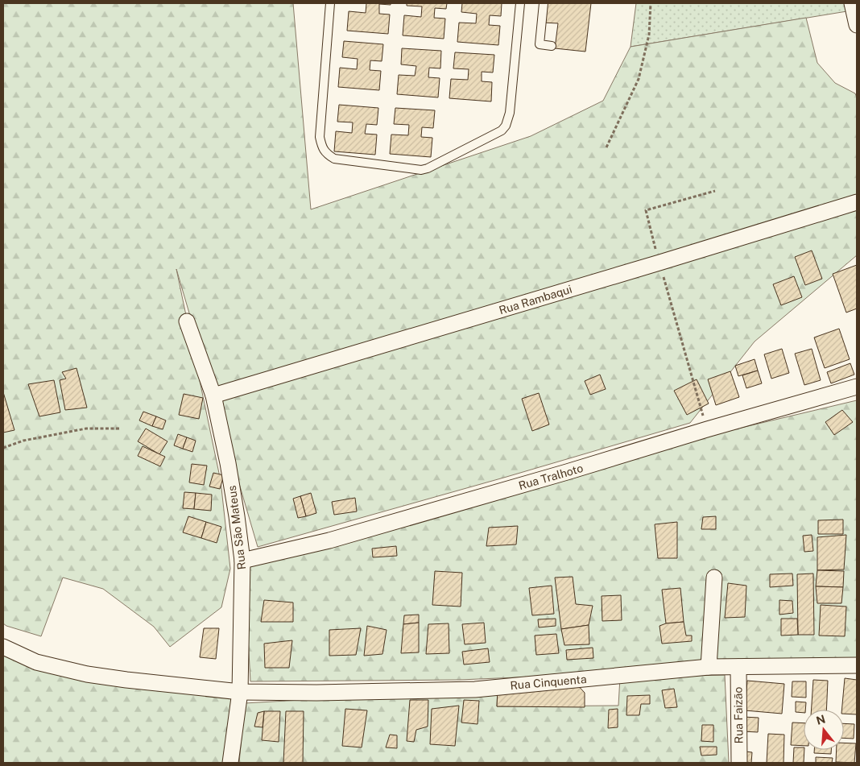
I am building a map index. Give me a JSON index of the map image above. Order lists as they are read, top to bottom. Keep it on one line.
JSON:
{"streets":{"street":["Rua Rambaqui","Rua Tralhoto","Rua São Mateus","Rua Cinquenta","Rua Faizão"]},"crossings":[["Rua Rambaqui","Rua São Mateus"],["Rua Tralhoto","Rua São Mateus"],["Rua São Mateus","Rua Cinquenta"],["Rua Cinquenta","Rua Faizão"]],"north":"top"}
